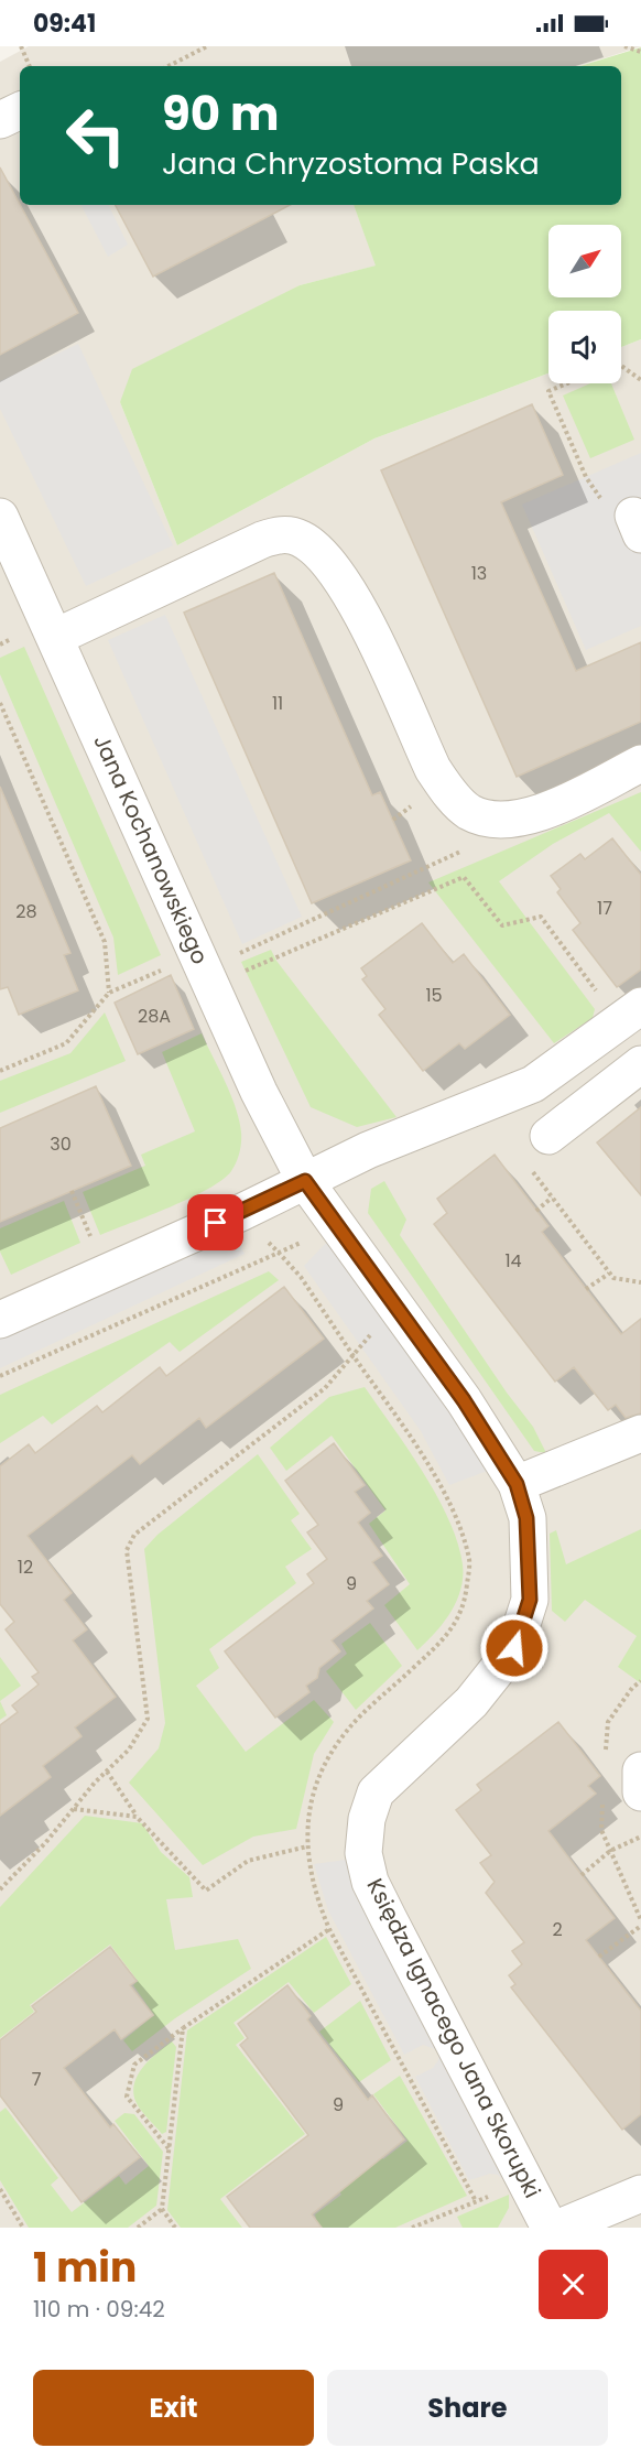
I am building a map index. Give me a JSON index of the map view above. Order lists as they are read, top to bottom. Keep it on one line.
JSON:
{"streets":{"street":["Jana Kochanowskiego","Księdza Ignacego Jana Skorupki"]},"crossings":[["Jana Kochanowskiego","Księdza Ignacego Jana Skorupki"]],"house_numbers":["13","11","17","28","15","28A","30","14","12","9","2","7","9"],"north":"top right","page":{"status":"09:41","turn":["90 m","Jana Chryzostoma Paska"],"heading":["1 min","110 m · 09:42"],"buttons":["Exit","Share"]}}
